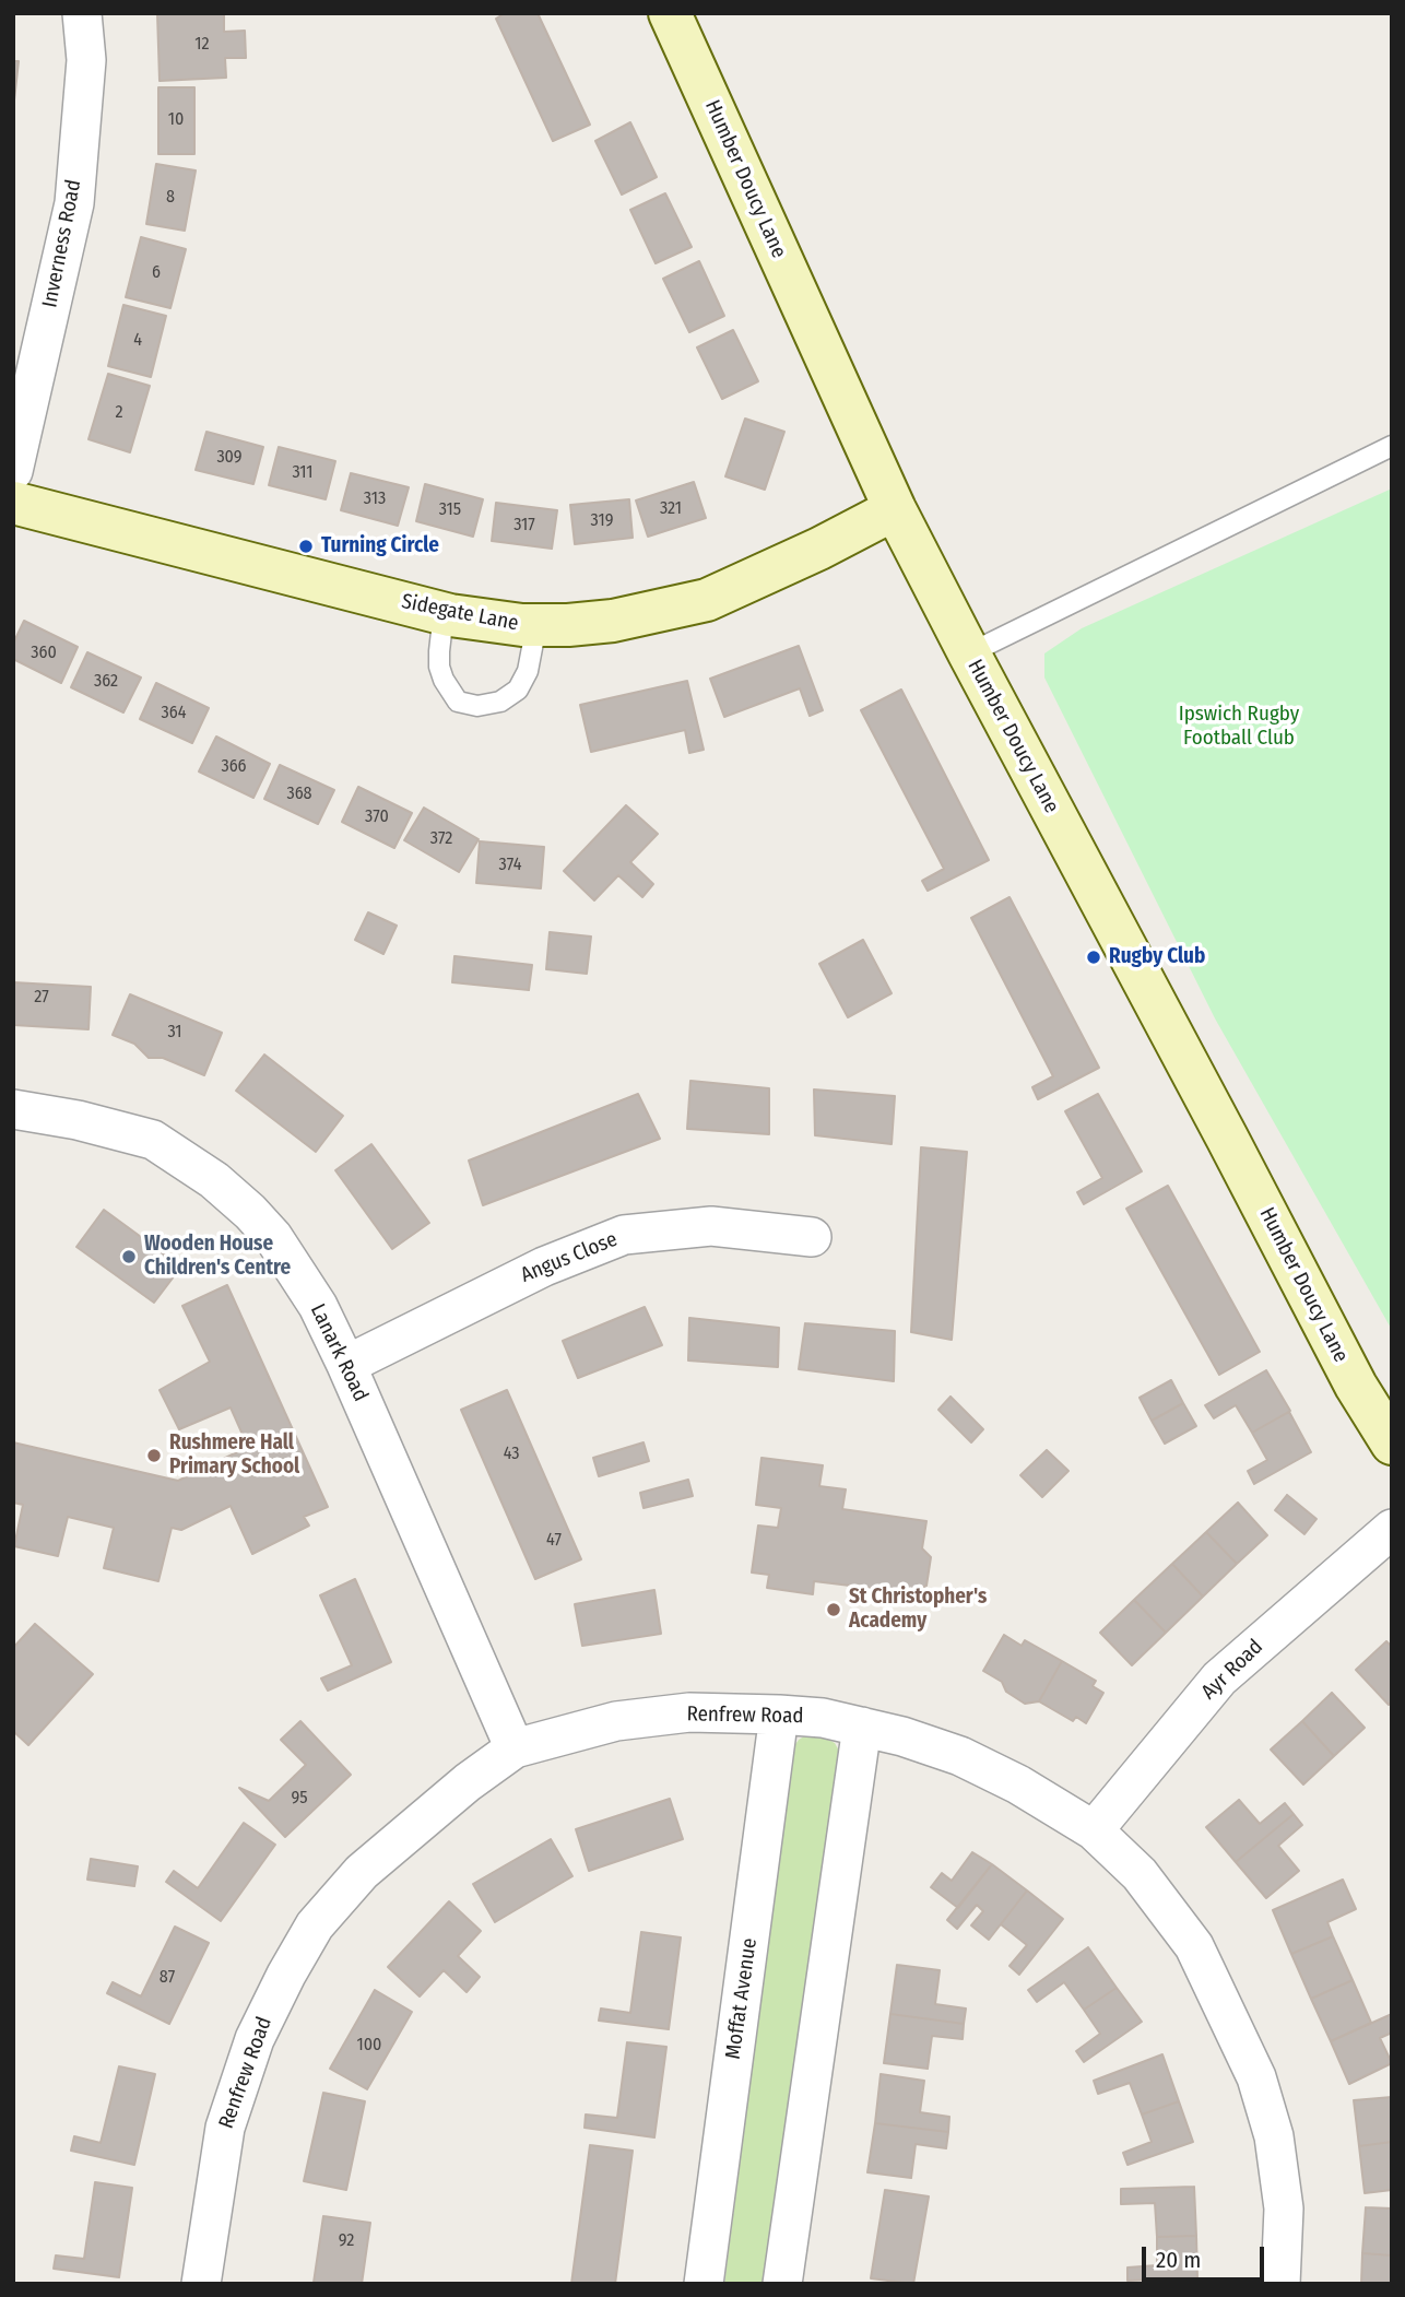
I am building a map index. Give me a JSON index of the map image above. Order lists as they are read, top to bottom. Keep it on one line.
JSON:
{"streets":{"street":["Humber Doucy Lane","Inverness Road","Sidegate Lane","Angus Close","Lanark Road","Ayr Road","Renfrew Road","Moffat Avenue"]},"crossings":[["Humber Doucy Lane","Sidegate Lane"],["Angus Close","Lanark Road"],["Lanark Road","Renfrew Road"],["Ayr Road","Renfrew Road"],["Renfrew Road","Moffat Avenue"]],"parks":["Ipswich Rugby Football Club"],"places":["Turning Circle","Rugby Club","Wooden House Children's Centre","Rushmere Hall Primary School","St Christopher's Academy"],"house_numbers":["12","10","8","6","4","2","309","311","313","321","315","319","317","360","362","364","366","368","370","372","374","27","31","43","47","95","87","100","92"],"scale_bar":"20 m"}
